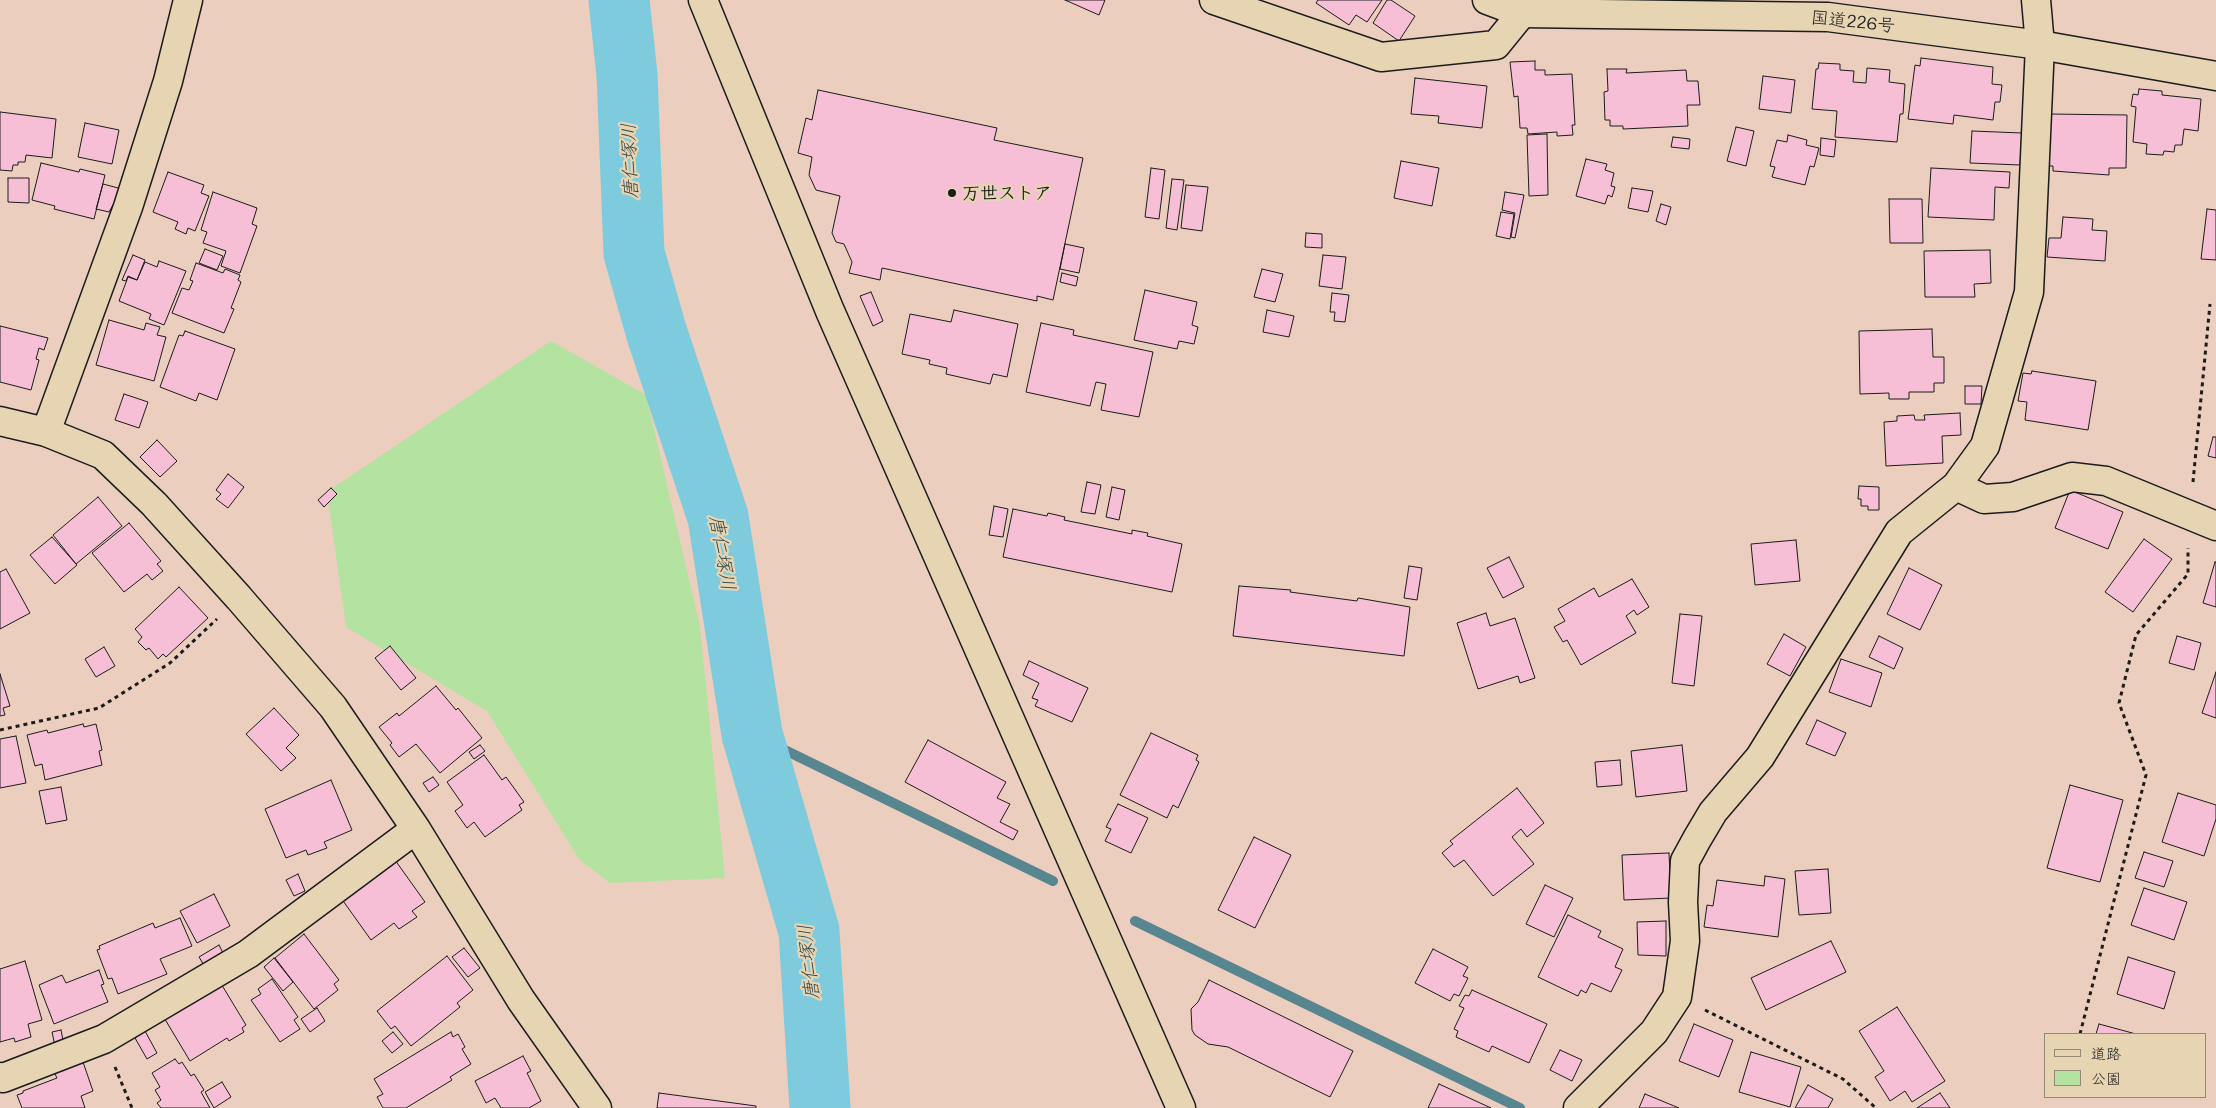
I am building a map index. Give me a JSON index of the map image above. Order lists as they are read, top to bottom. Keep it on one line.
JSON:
{"streets":{"main road":["国道226号"]},"water":["唐仁塚川"],"places":["万世ストア"],"legend":["道路","公園"]}
